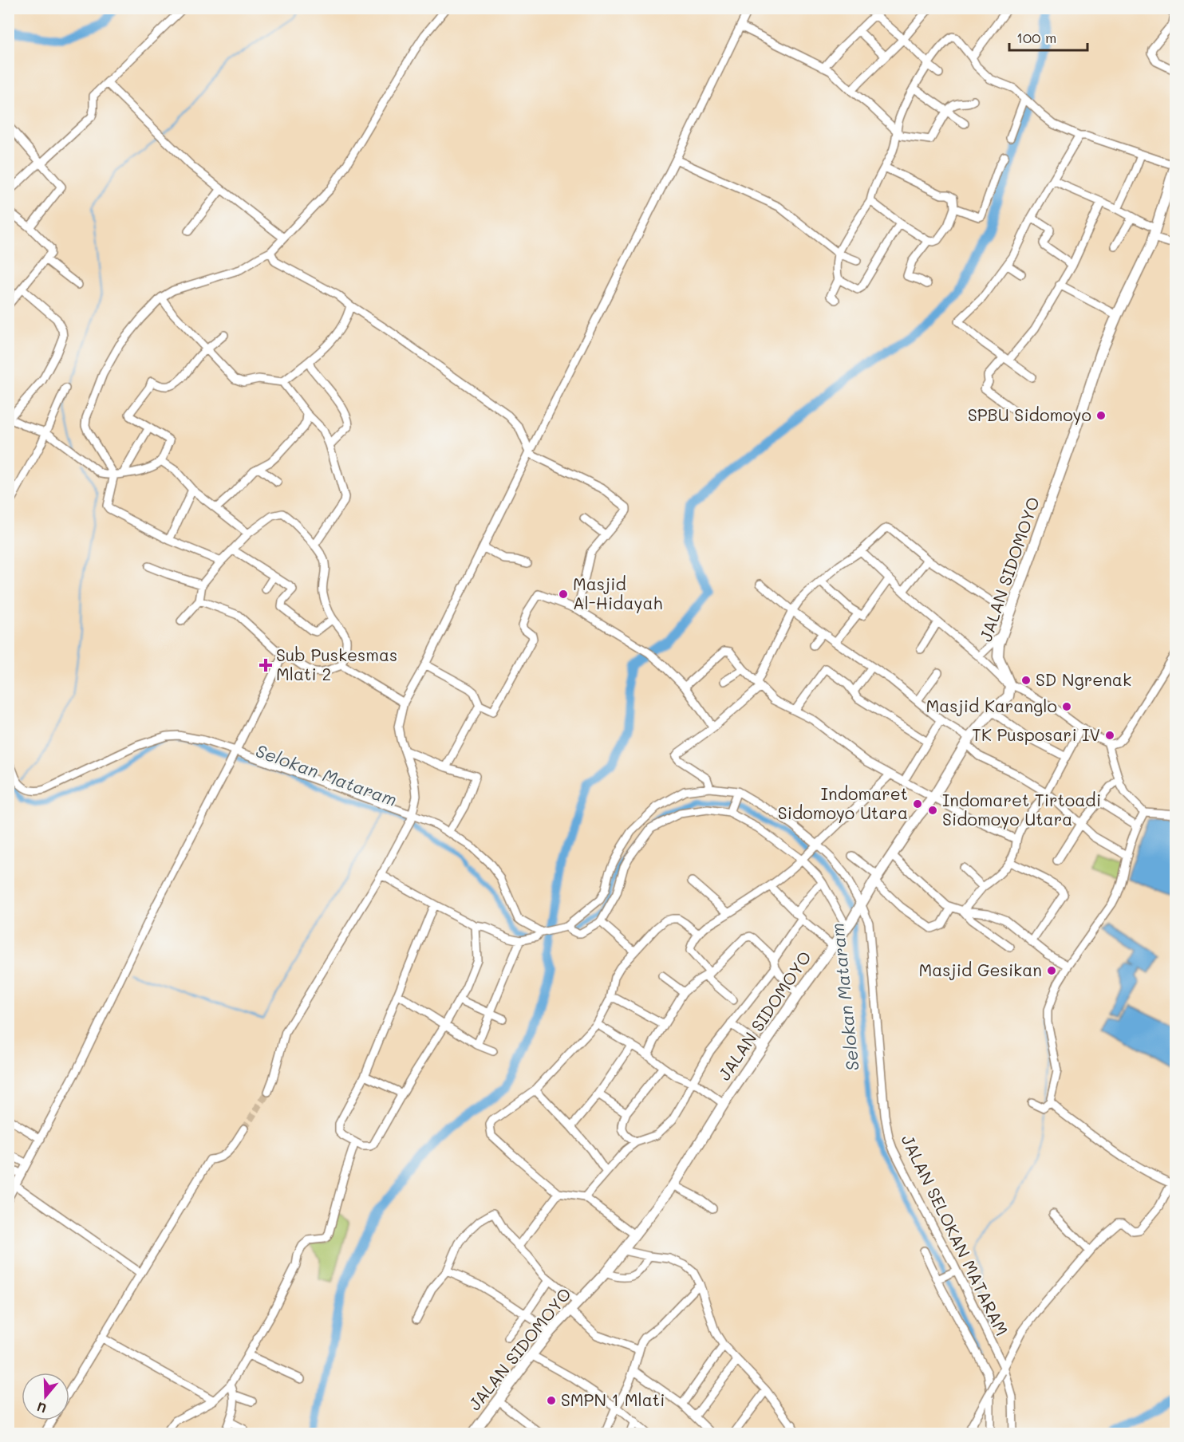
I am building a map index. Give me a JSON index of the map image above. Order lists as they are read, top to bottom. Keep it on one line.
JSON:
{"streets":{"main road":["JALAN SIDOMOYO"],"street":["JALAN SELOKAN MATARAM"]},"crossings":[["JALAN SIDOMOYO","JALAN SELOKAN MATARAM"]],"water":["Selokan Mataram"],"places":{"other":["SPBU Sidomoyo","Masjid Al-Hidayah","SD Ngrenak","Masjid Karanglo","TK Pusposari IV","Indomaret Sidomoyo Utara","Indomaret Tirtoadi Sidomoyo Utara","Masjid Gesikan","SMPN 1 Mlati"],"health":["Sub Puskesmas Mlati 2"]},"scale_bar":"100 m","north":"bottom"}
